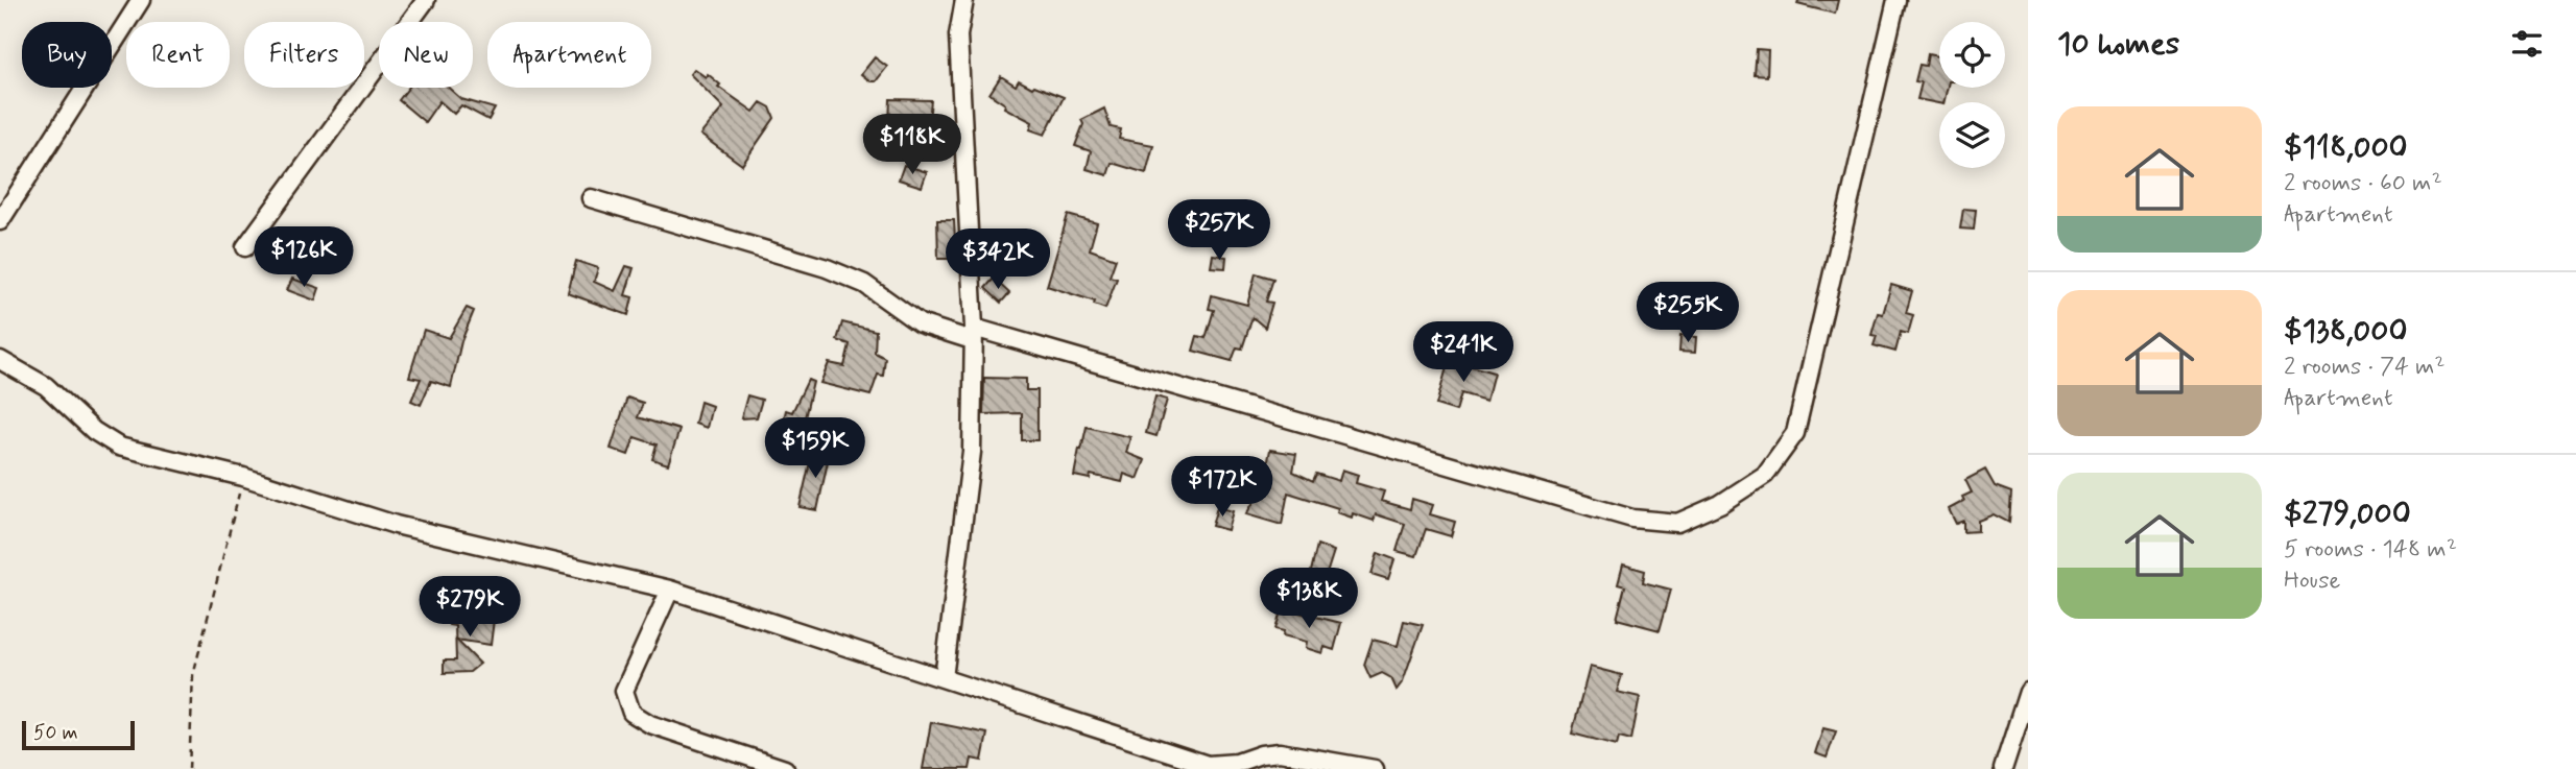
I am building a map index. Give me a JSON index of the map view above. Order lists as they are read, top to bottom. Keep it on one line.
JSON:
{"scale_bar":"50 m","page":{"heading":"10 homes","chip":["Buy","Rent","Filters","New","Apartment"],"list":[{"name":"$118,000","note":"2 rooms · 60 m² · Apartment"},{"name":"$138,000","note":"2 rooms · 74 m² · Apartment"},{"name":"$279,000","note":"5 rooms · 148 m² · House"}],"price":["$118K","$257K","$126K","$342K","$255K","$241K","$159K","$172K","$138K","$279K"],"scale":"50 m"}}
